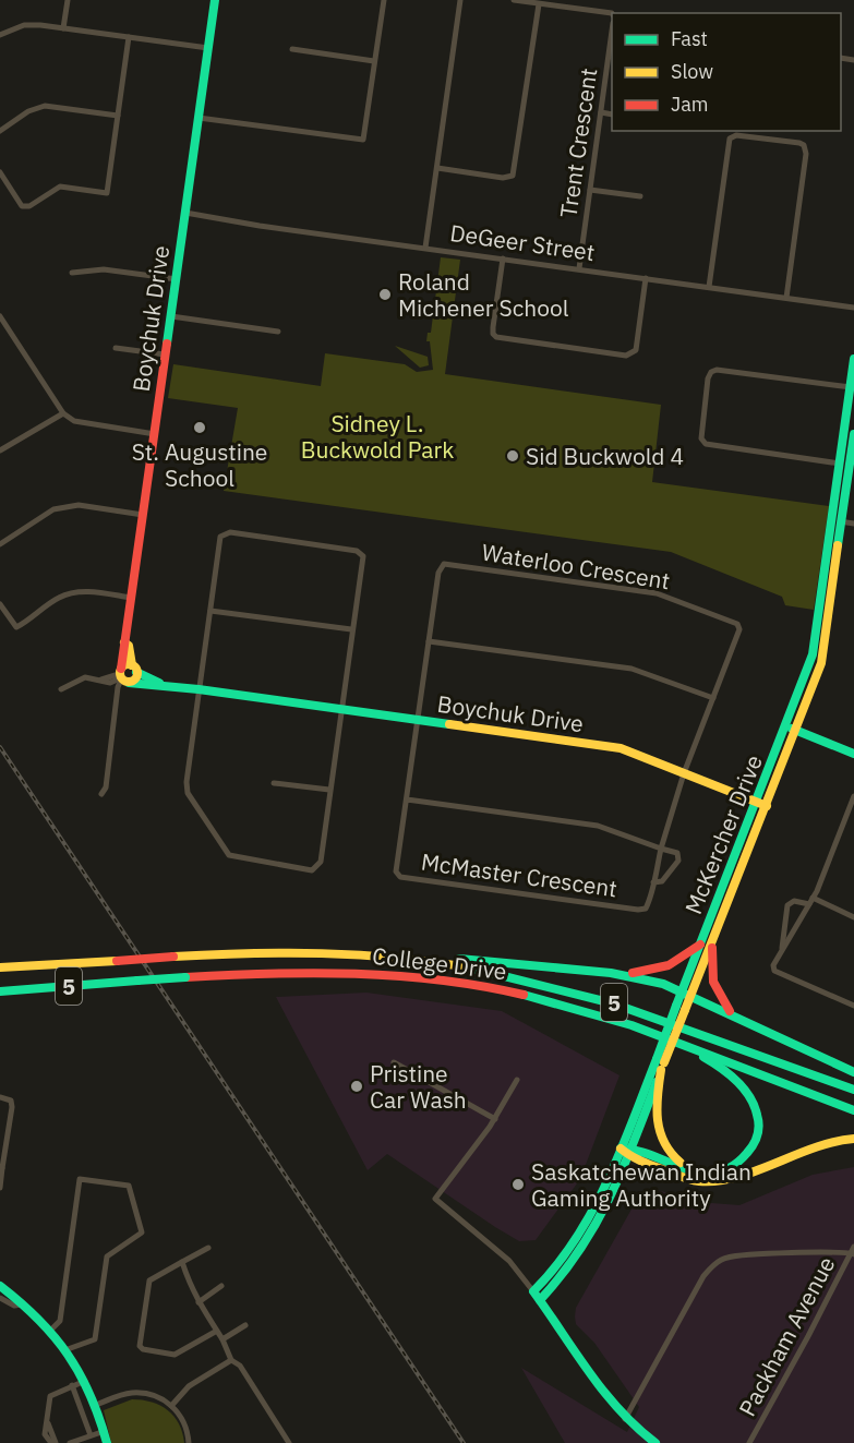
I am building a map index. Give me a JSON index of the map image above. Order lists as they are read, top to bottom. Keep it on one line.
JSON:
{"streets":{"main road":["Boychuk Drive","McKercher Drive","College Drive","5"],"street":["Trent Crescent","DeGeer Street","Waterloo Crescent","McMaster Crescent","Packham Avenue"]},"crossings":[["Trent Crescent","DeGeer Street"],["DeGeer Street","Boychuk Drive"],["Boychuk Drive","Waterloo Crescent"],["Boychuk Drive","McKercher Drive"],["Boychuk Drive","McMaster Crescent"],["Waterloo Crescent","McMaster Crescent"]],"parks":["Sidney L. Buckwold Park"],"places":["Roland Michener School","St. Augustine School","Sid Buckwold 4","Pristine Car Wash","Saskatchewan Indian Gaming Authority"],"legend":["Fast","Slow","Jam"]}
